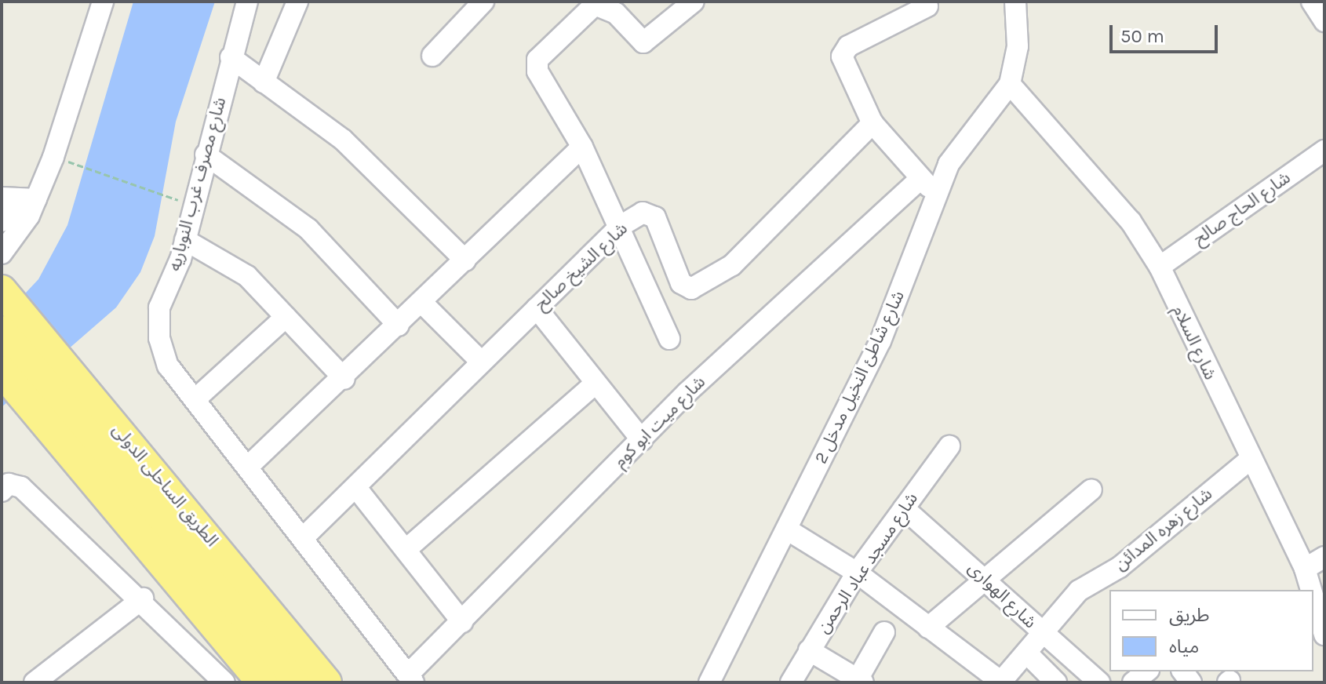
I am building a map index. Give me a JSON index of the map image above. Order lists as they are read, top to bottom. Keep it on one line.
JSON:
{"streets":{"highway":["الطريق الساحلى الدولى"],"street":["شارع مصرف غرب النوباريه","شارع الحاج صالح","شارع الشيخ صالح","شارع السلام","شارع شاطئ النخيل مدخل 2","شارع ميت ابو كوم","شارع زهره المدائن","شارع مسجد عباد الرحمن","شارع الهوارى"]},"crossings":[["شارع الحاج صالح","شارع السلام"],["شارع السلام","شارع شاطئ النخيل مدخل 2"],["شارع السلام","شارع زهره المدائن"],["شارع زهره المدائن","شارع الهوارى"],["شارع مسجد عباد الرحمن","شارع الهوارى"]],"legend":["طريق","مياه"],"scale_bar":"50 m"}
